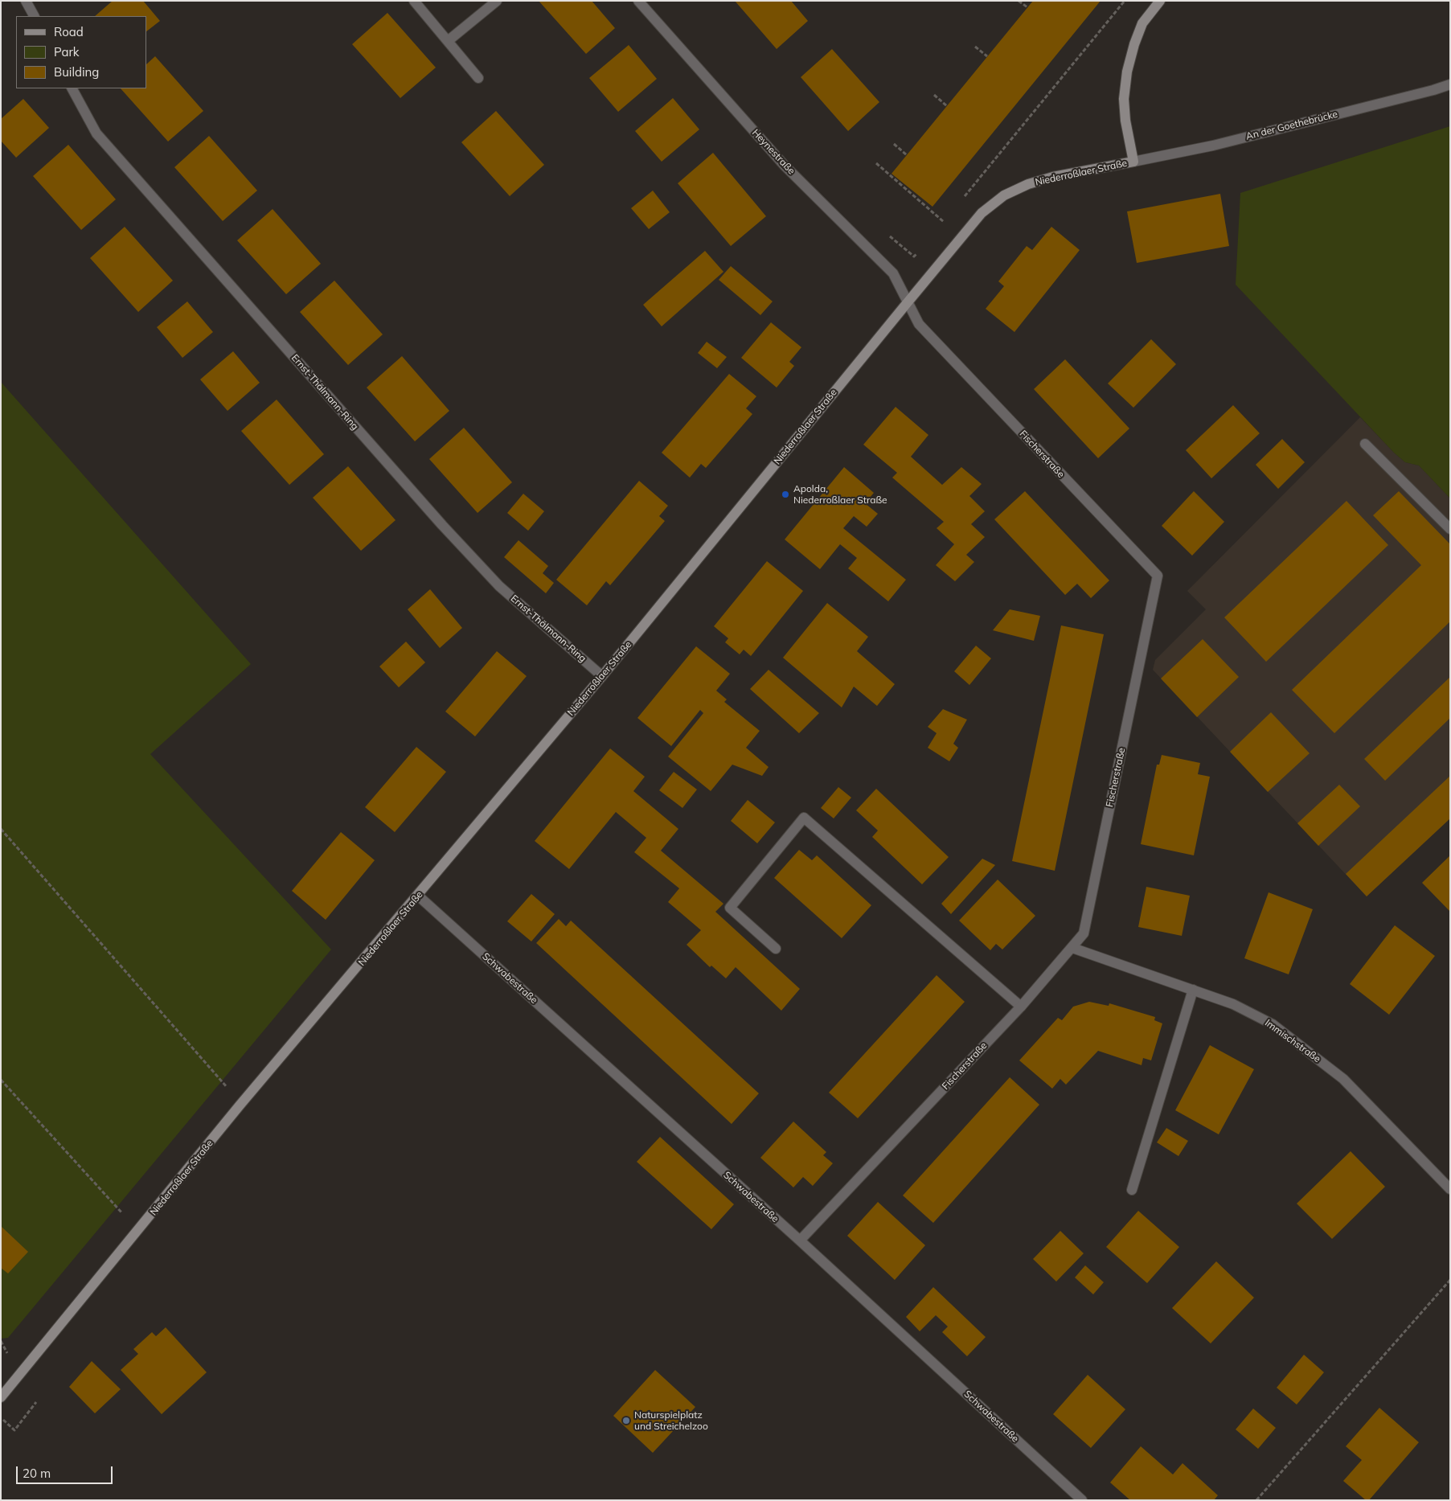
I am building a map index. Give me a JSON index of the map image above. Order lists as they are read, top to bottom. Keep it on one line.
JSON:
{"streets":{"main road":["Niederroßlaer Straße"],"street":["An der Goethebrücke","Heynestraße","Ernst-Thälmann-Ring","Fischerstraße","Schwabestraße","Immischstraße"]},"crossings":[["An der Goethebrücke","Niederroßlaer Straße"],["Heynestraße","Niederroßlaer Straße"],["Heynestraße","Fischerstraße"],["Niederroßlaer Straße","Ernst-Thälmann-Ring"],["Niederroßlaer Straße","Fischerstraße"],["Niederroßlaer Straße","Schwabestraße"],["Fischerstraße","Schwabestraße"],["Fischerstraße","Immischstraße"]],"places":["Apolda, Niederroßlaer Straße","Naturspielplatz und Streichelzoo"],"legend":["Road","Park","Building"],"scale_bar":"20 m"}
